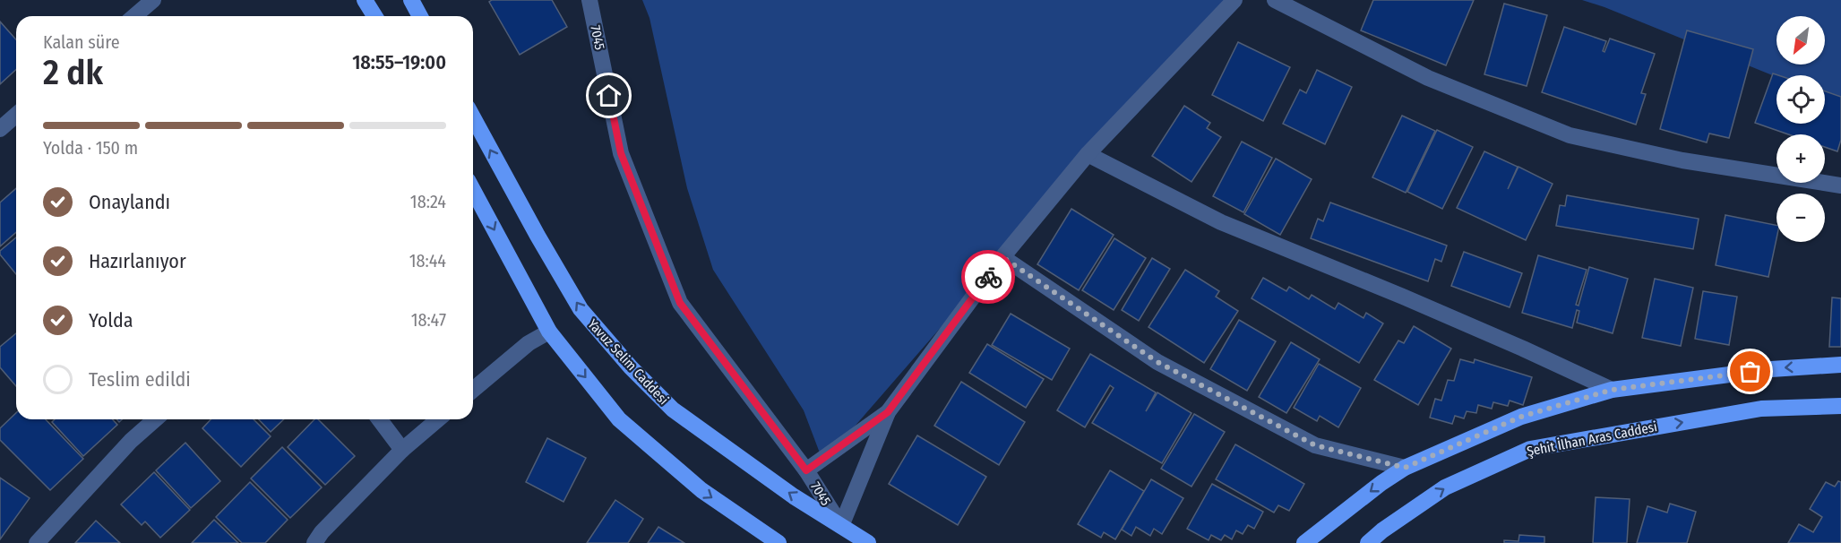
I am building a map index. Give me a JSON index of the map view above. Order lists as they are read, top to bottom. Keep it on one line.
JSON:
{"streets":{"main road":["Yavuz Selim Caddesi","Şehit İlhan Aras Caddesi"],"street":["7045"]},"crossings":[["7045","Yavuz Selim Caddesi"]],"north":"bottom left","page":{"map_buttons":["+","−"],"heading":["2 dk","Kalan süre","18:55–19:00"],"bar":"Yolda · 150 m","list":[["Onaylandı","18:24"],["Hazırlanıyor","18:44"],["Yolda","18:47"],"Teslim edildi"]}}
